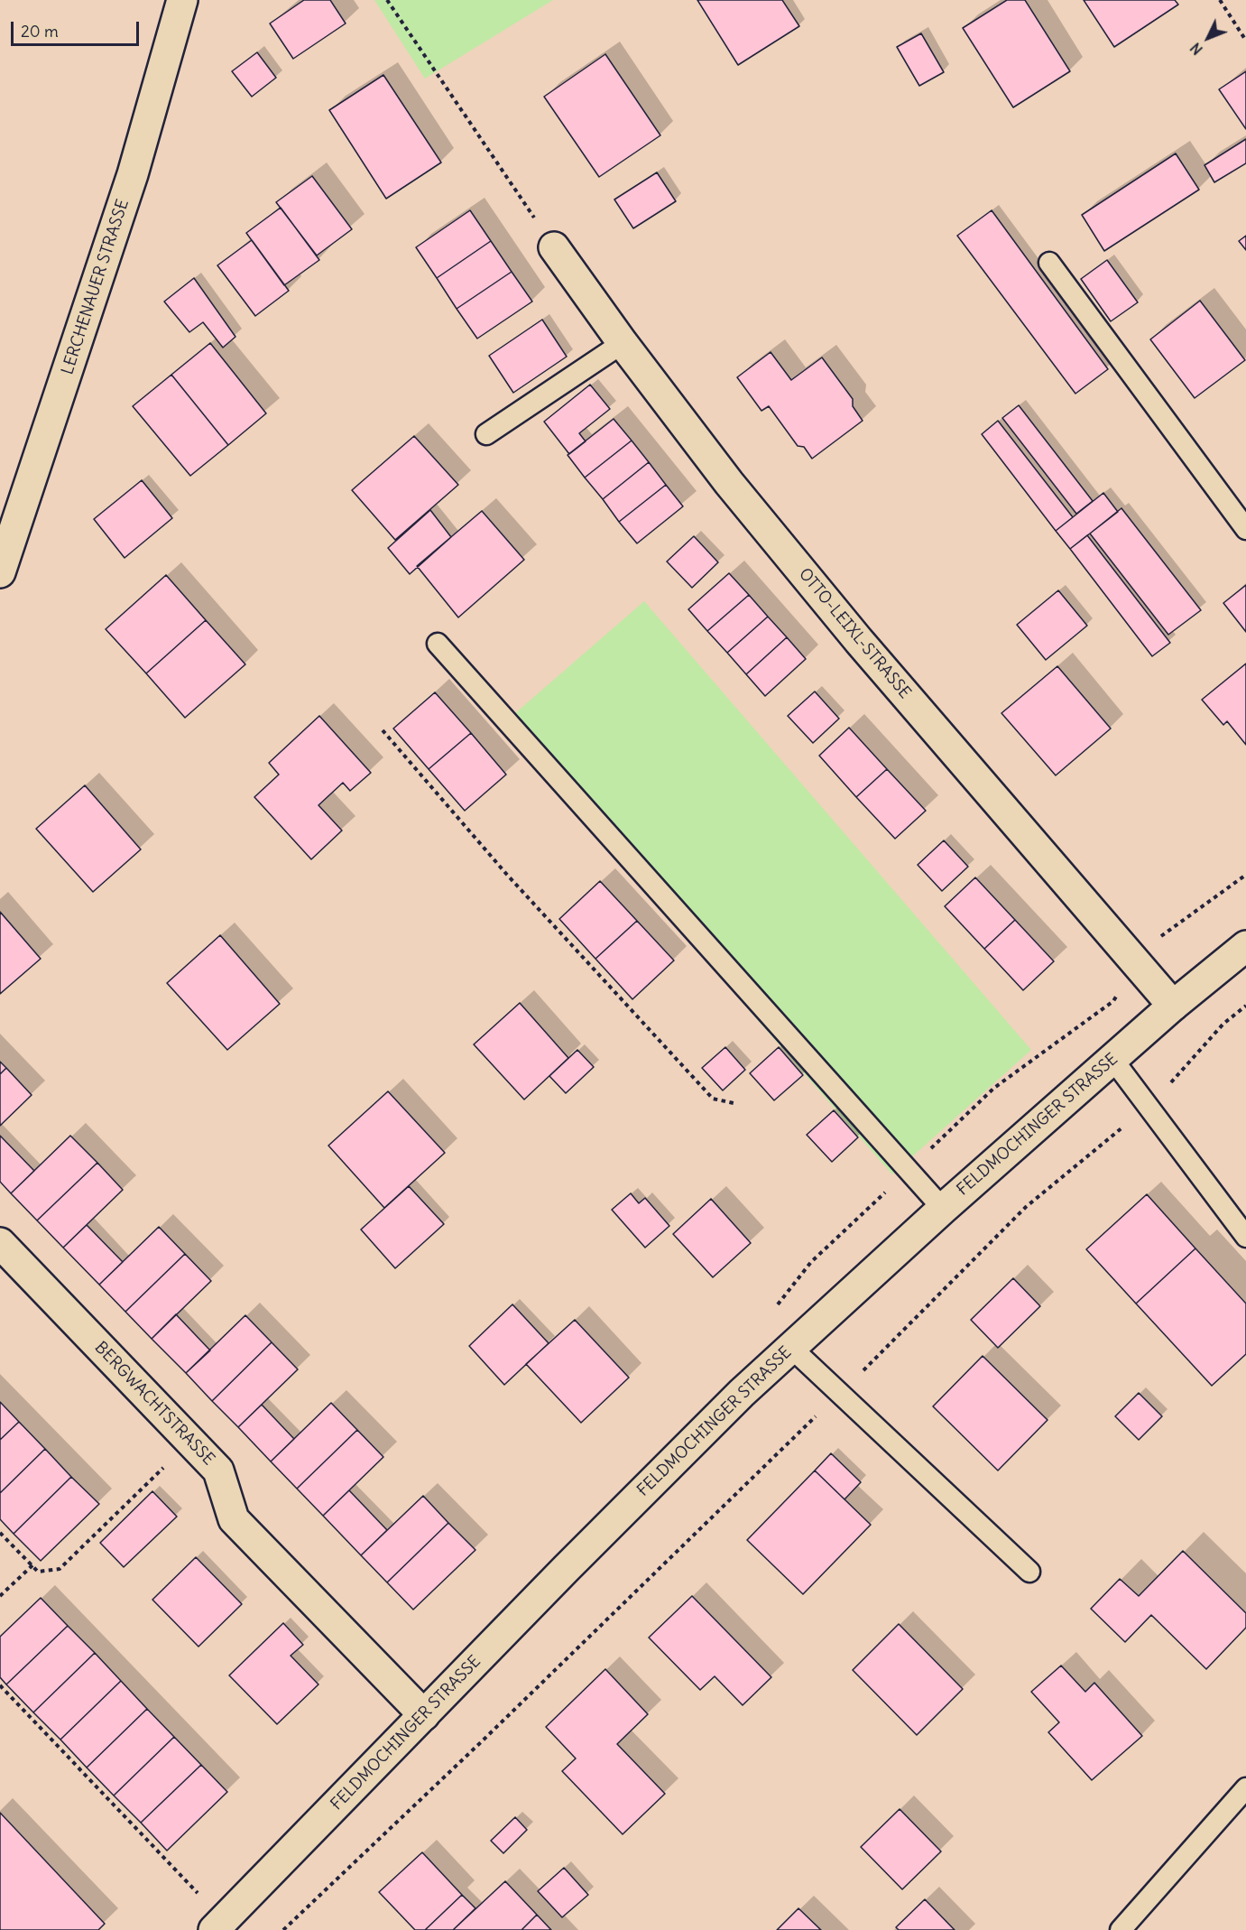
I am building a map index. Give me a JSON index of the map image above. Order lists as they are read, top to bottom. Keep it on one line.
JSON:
{"streets":{"main road":["LERCHENAUER STRASSE","OTTO-LEIXL-STRASSE","FELDMOCHINGER STRASSE","BERGWACHTSTRASSE"]},"crossings":[["OTTO-LEIXL-STRASSE","FELDMOCHINGER STRASSE"],["FELDMOCHINGER STRASSE","BERGWACHTSTRASSE"]],"scale_bar":"20 m","north":"bottom left"}
